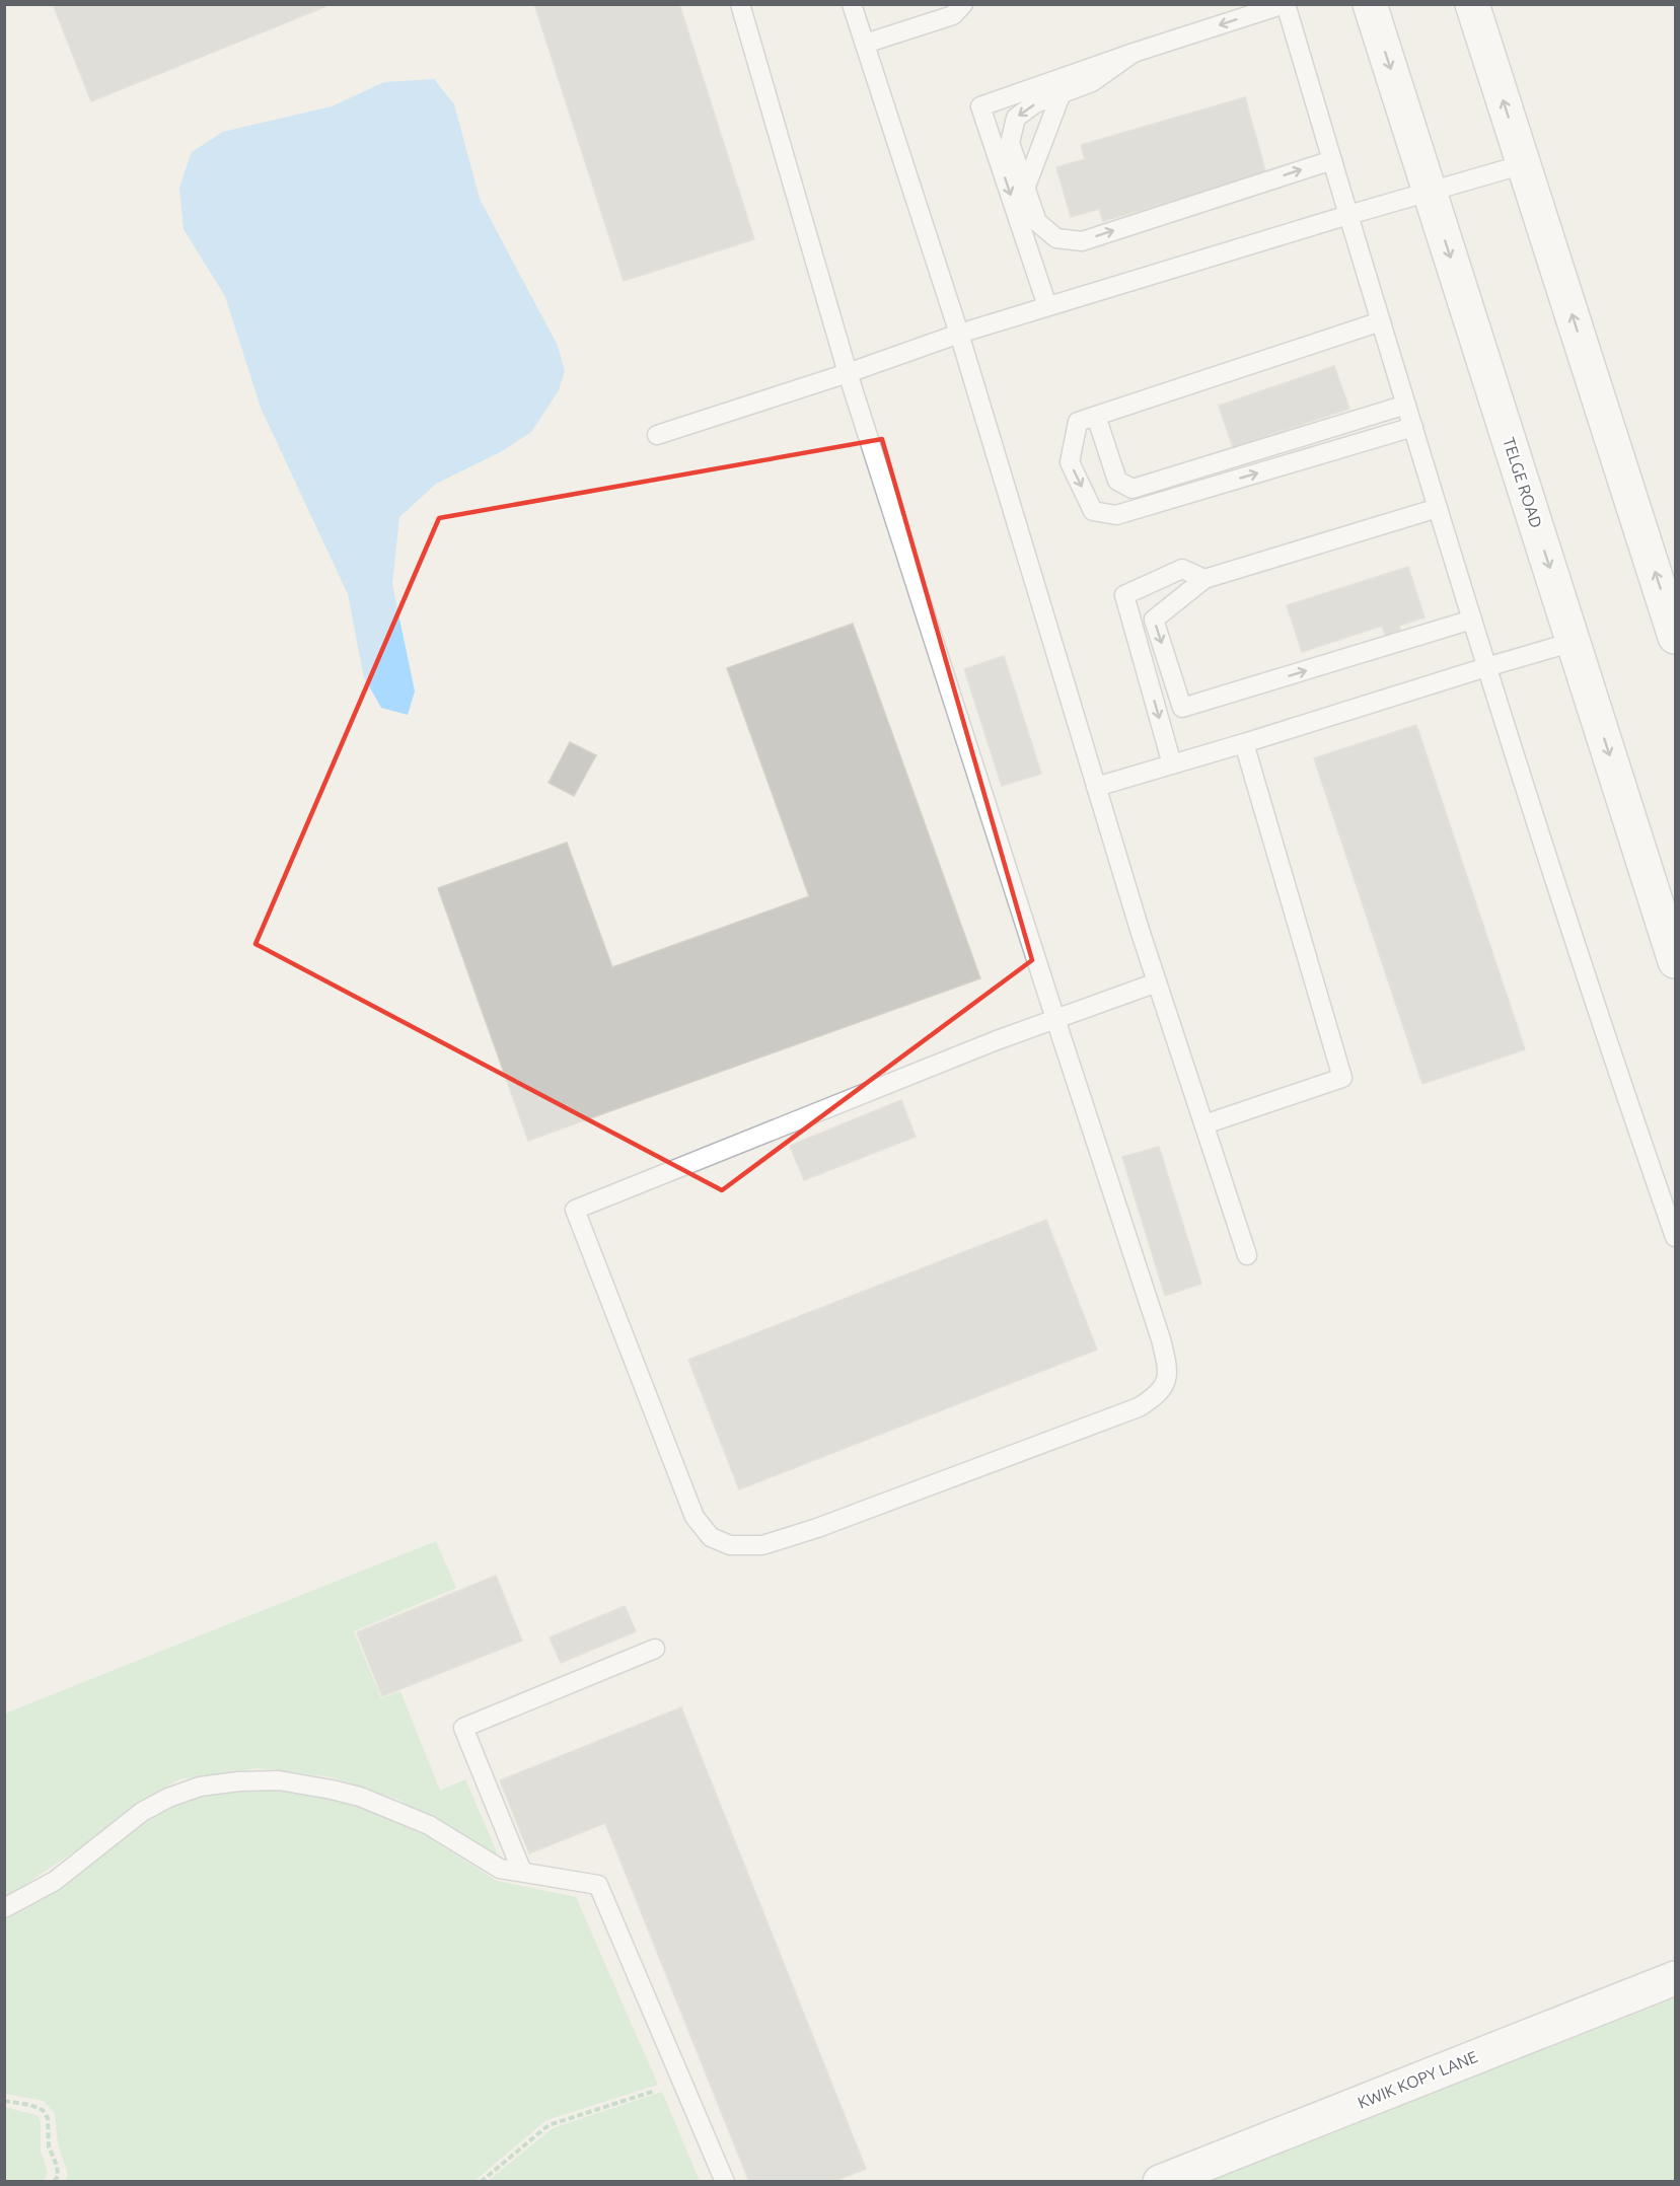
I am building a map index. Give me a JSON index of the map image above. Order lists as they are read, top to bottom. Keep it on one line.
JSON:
{"streets":{"main road":["TELGE ROAD","KWIK KOPY LANE"]}}
